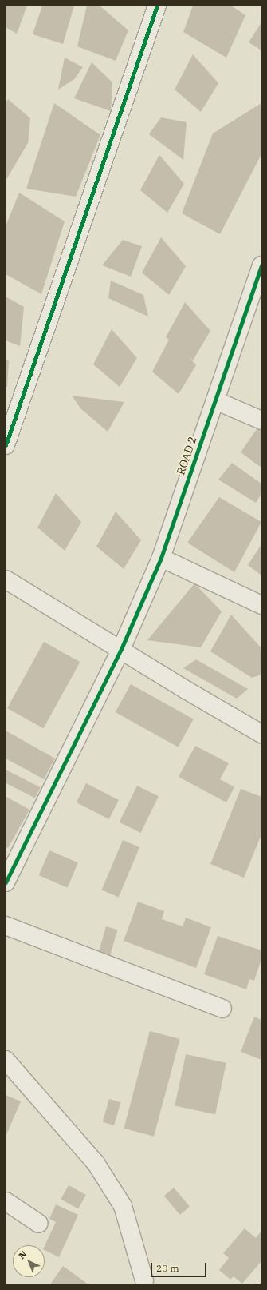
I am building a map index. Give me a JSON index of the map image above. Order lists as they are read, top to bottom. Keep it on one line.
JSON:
{"streets":{"street":["ROAD 2"]},"scale_bar":"20 m","north":"top left"}
